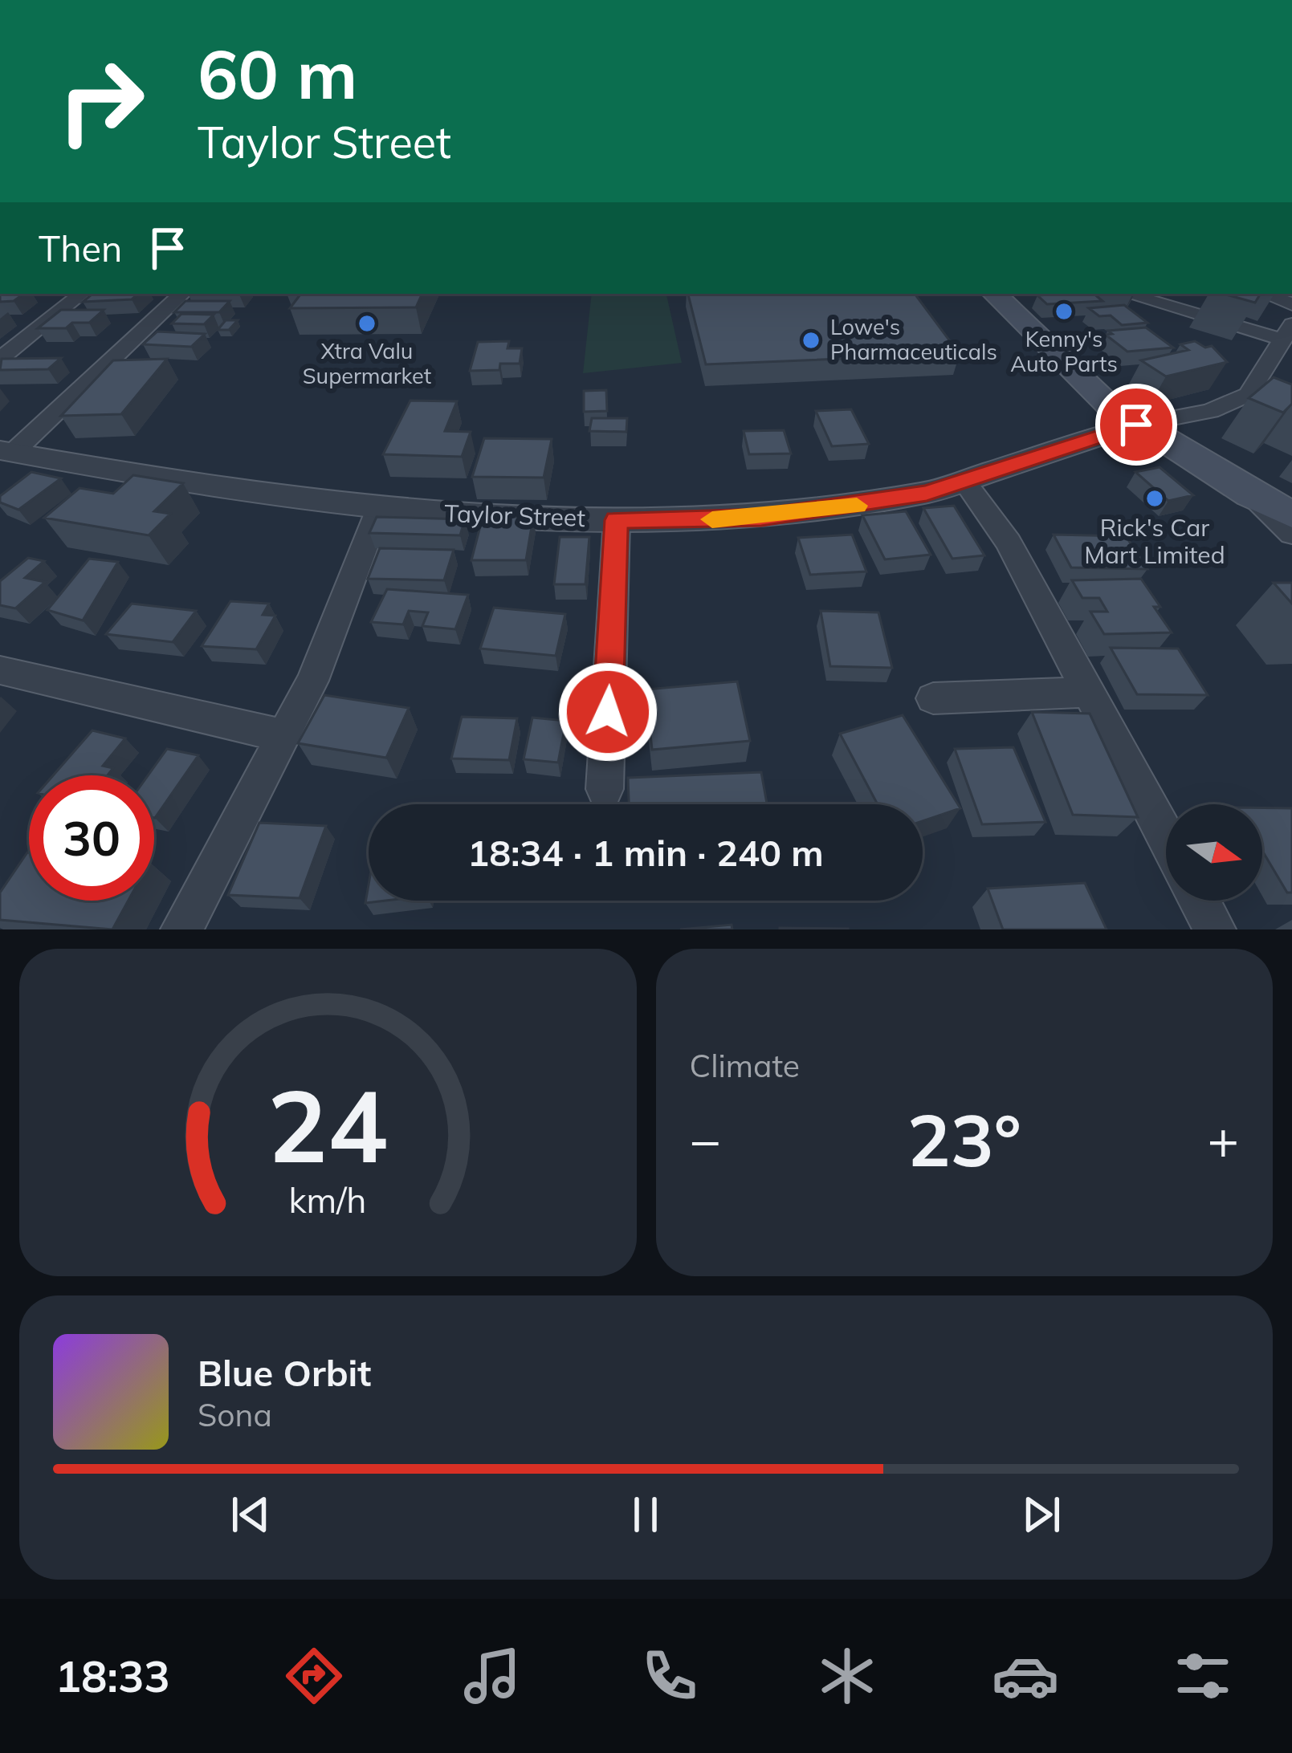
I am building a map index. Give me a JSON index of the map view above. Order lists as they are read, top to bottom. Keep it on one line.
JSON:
{"streets":{"street":["Taylor Street"]},"places":["Kenny's Auto Parts","Xtra Valu Supermarket","Lowe's Pharmaceuticals","Rick's Car Mart Limited"],"north":"right","page":{"turn":["60 m","Taylor Street"],"then":"Then","limit":"30","trip":"18:34 · 1 min · 240 m","tile":"Climate","heat":["−","23°","+"],"song":["Blue Orbit","Sona"],"tabs":"18:33","gauge":["24","km/h"]}}
